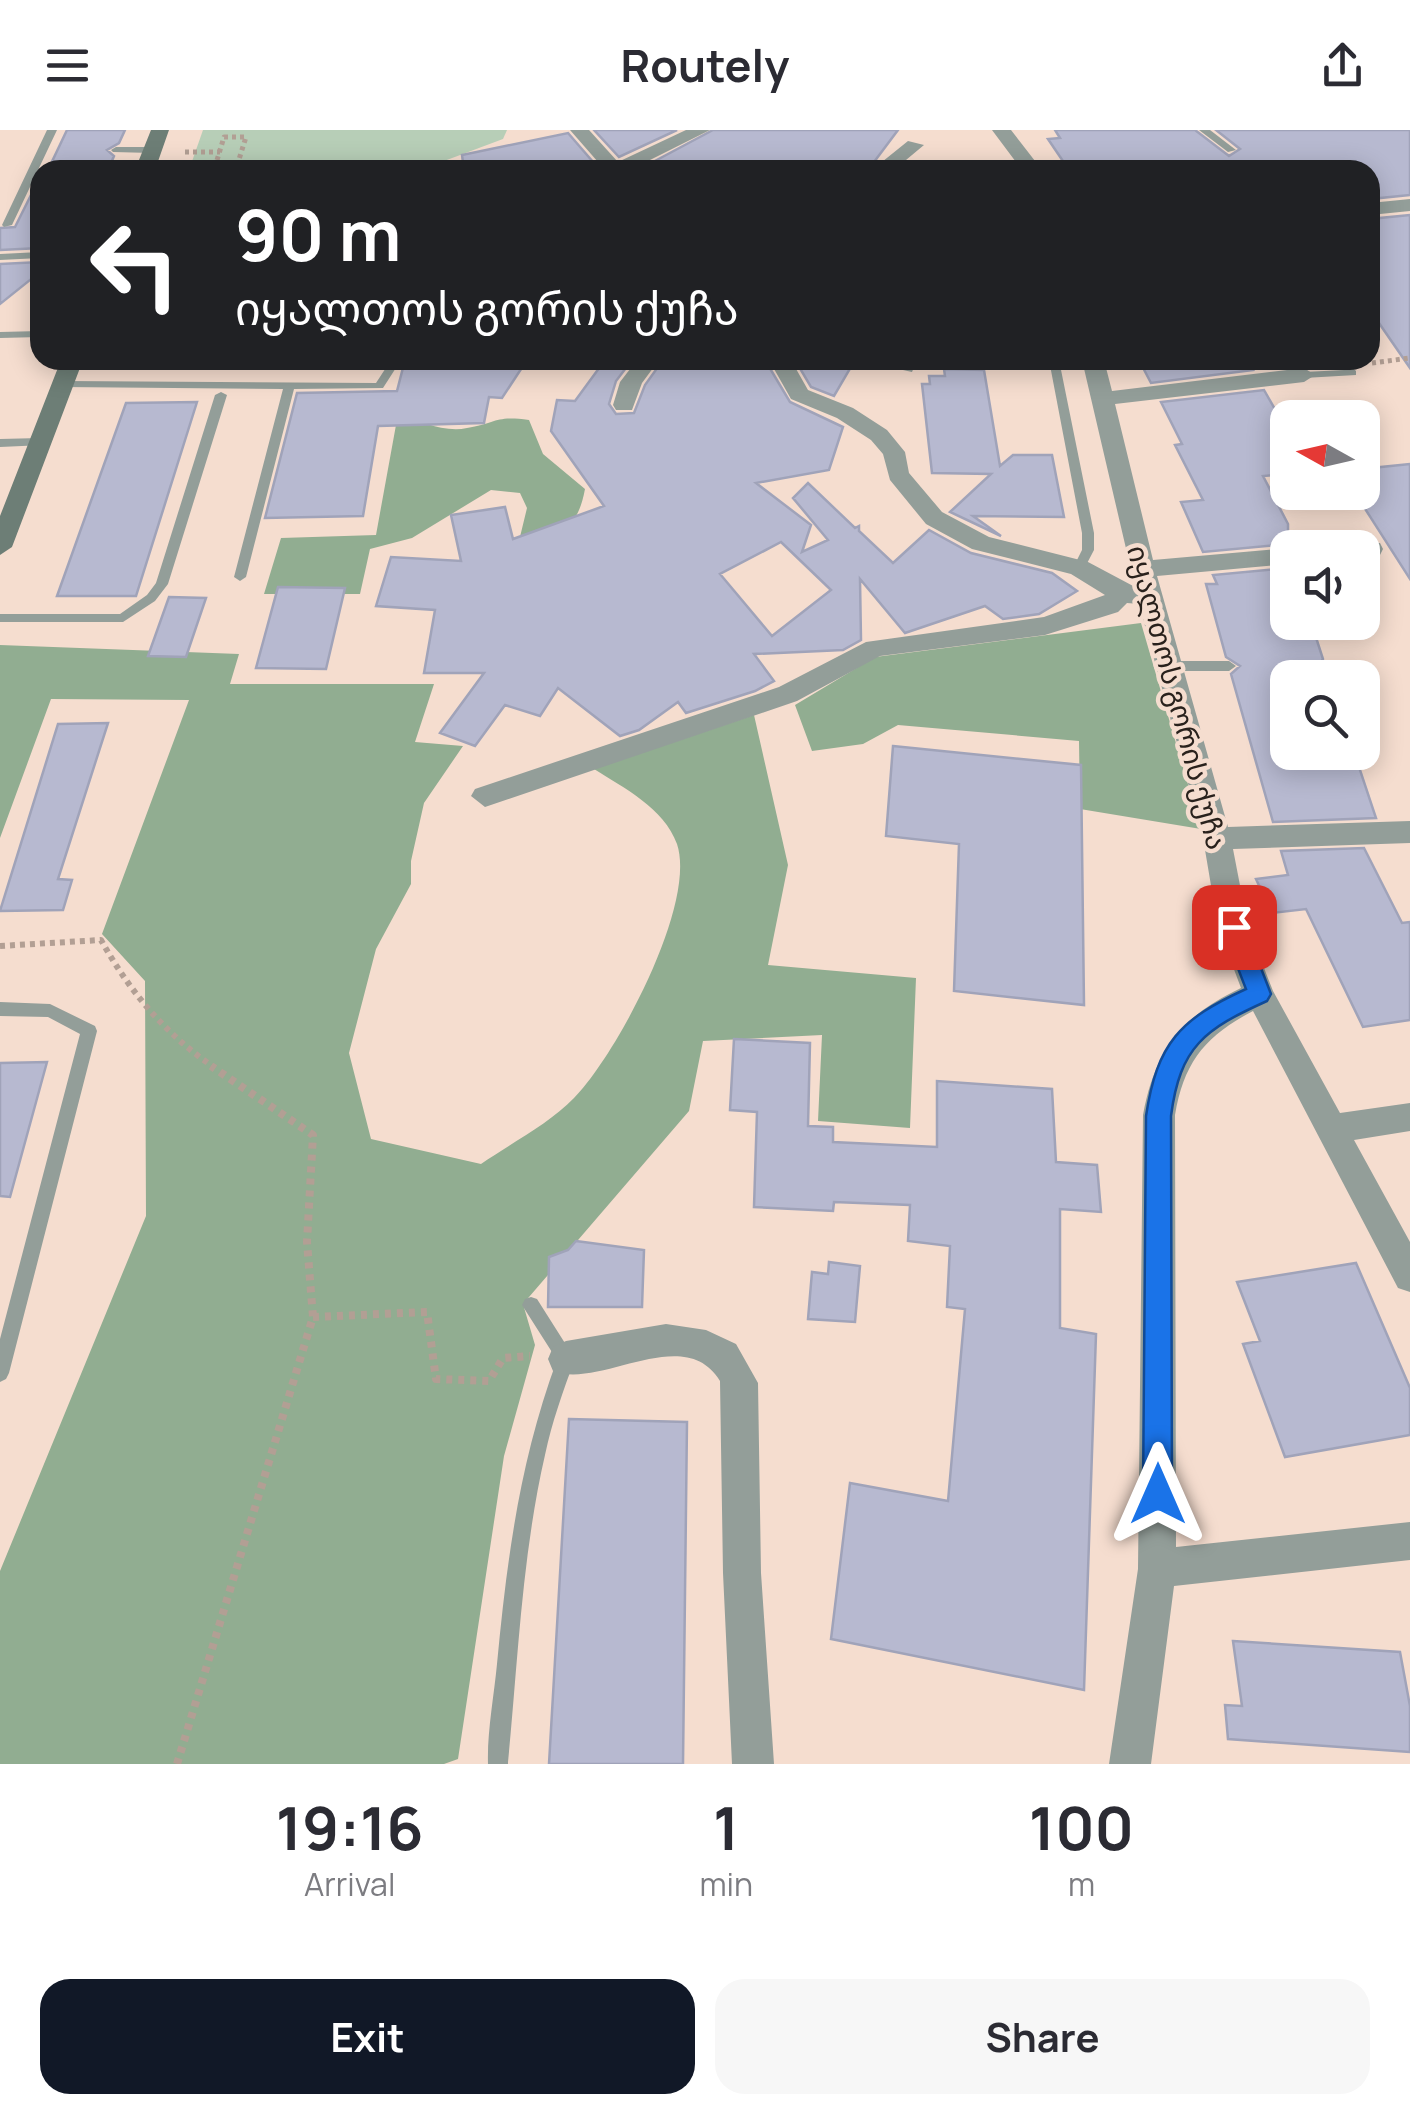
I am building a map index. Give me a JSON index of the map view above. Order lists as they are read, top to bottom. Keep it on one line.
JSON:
{"streets":{"street":["იყალთოს გორის ქუჩა"]},"north":"left","page":{"header":"Routely","turn":["90 m","იყალთოს გორის ქუჩა"],"eta":["19:16","Arrival","1","min","100","m"],"buttons":["Exit","Share"]}}
